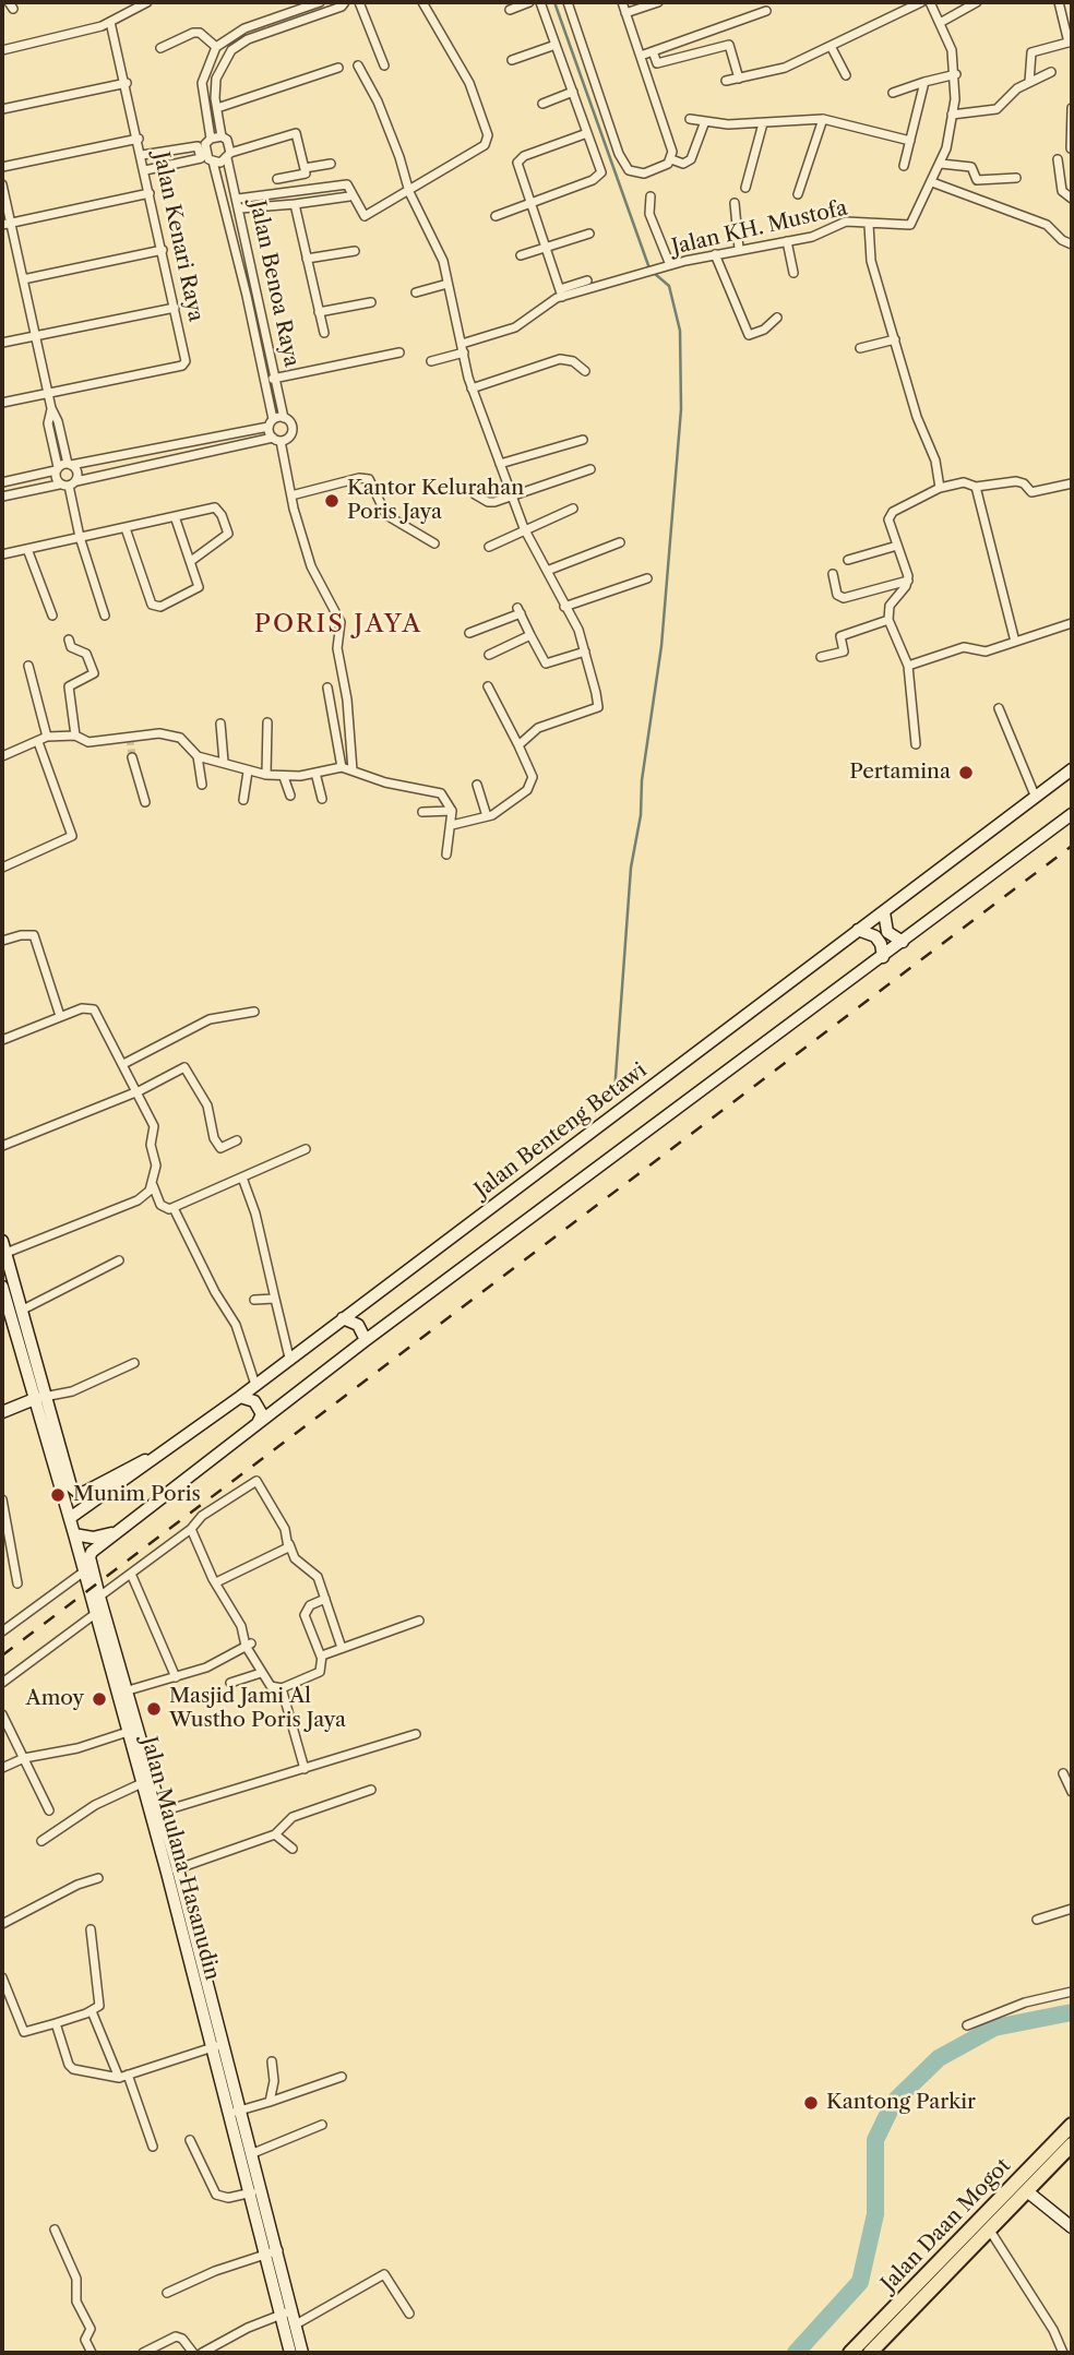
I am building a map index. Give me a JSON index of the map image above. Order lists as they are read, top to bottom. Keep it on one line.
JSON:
{"streets":{"highway":["Jalan Daan Mogot"],"main road":["Jalan Benteng Betawi","Jalan Maulana Hasanudin"],"street":["Jalan KH. Mustofa","Jalan Kenari Raya","Jalan Benoa Raya"]},"crossings":[["Jalan Benteng Betawi","Jalan Maulana Hasanudin"]],"districts":["PORIS JAYA"],"places":["Kantor Kelurahan Poris Jaya","Pertamina","Munim Poris","Amoy","Masjid Jami Al Wustho Poris Jaya","Kantong Parkir"]}
